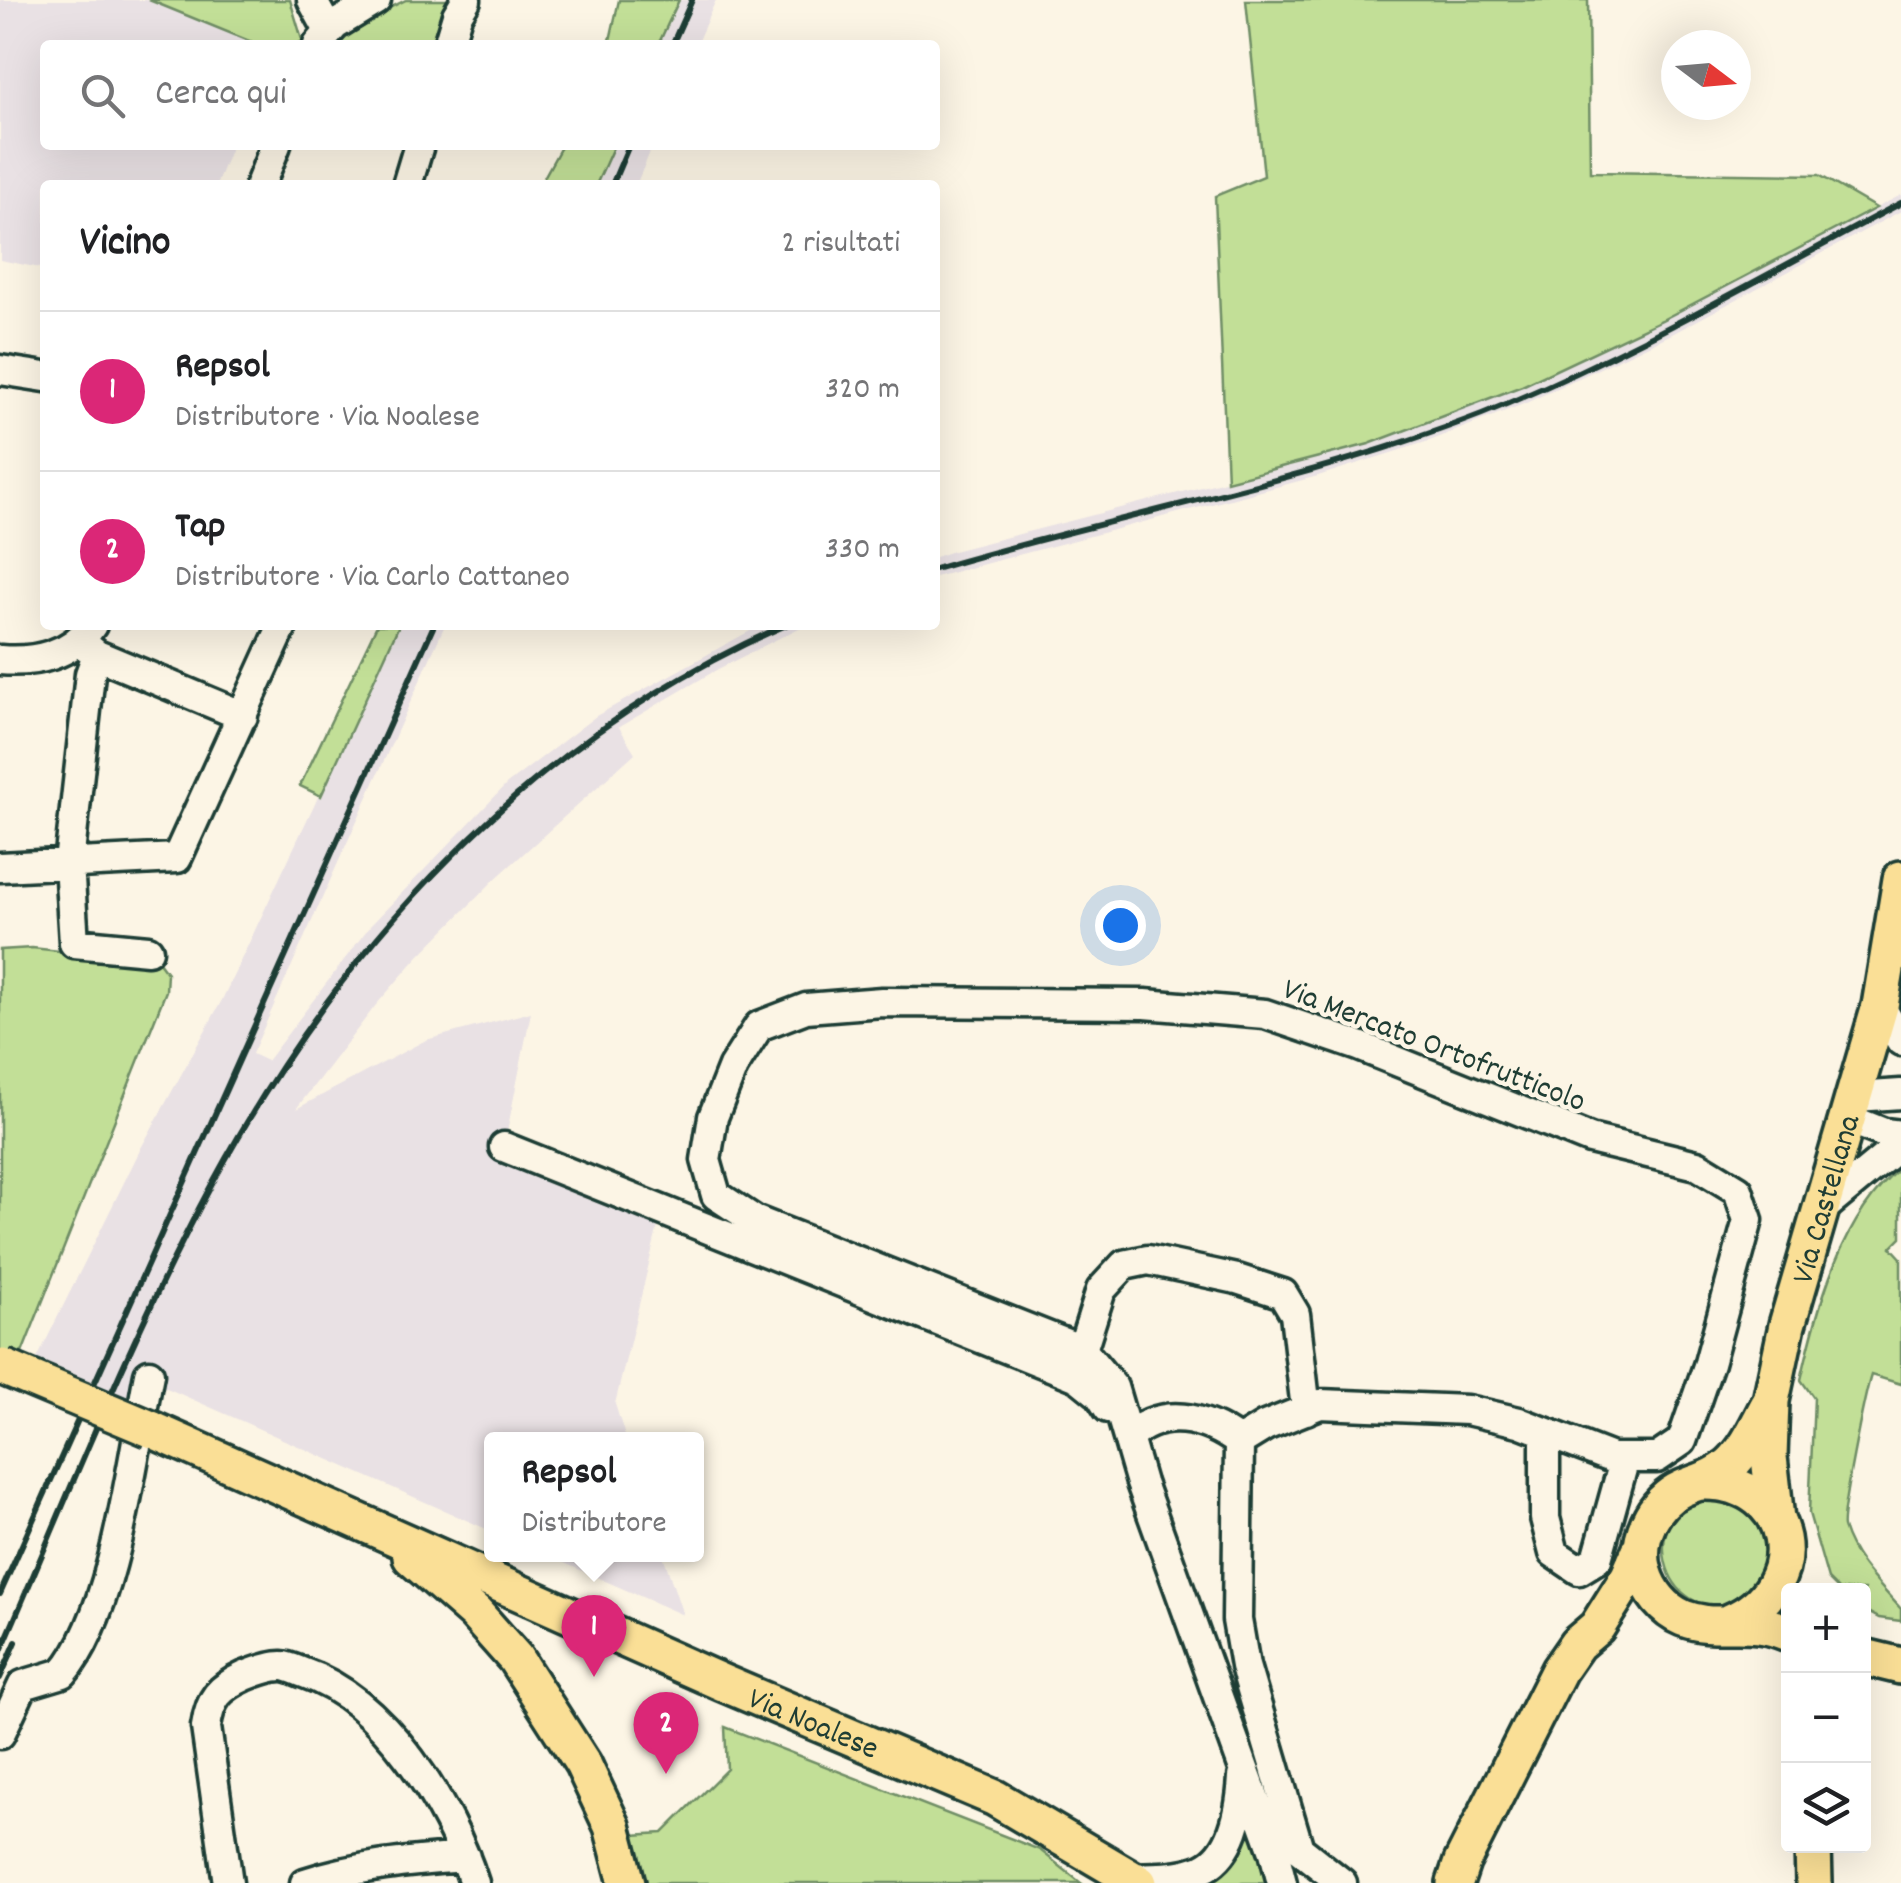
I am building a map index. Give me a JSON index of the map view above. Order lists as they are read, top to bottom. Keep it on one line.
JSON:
{"streets":{"main road":["Via Castellana","Via Noalese"],"street":["Via Mercato Ortofrutticolo"]},"crossings":[["Via Mercato Ortofrutticolo","Via Noalese"]],"north":"right","page":{"search":"Cerca qui","heading":["Vicino","2 risultati"],"list":[{"mark":"1","name":"Repsol","note":"Distributore · Via Noalese","value":"320 m"},{"mark":"2","name":"Tap","note":"Distributore · Via Carlo Cattaneo","value":"330 m"}],"popup":["Repsol","Distributore"],"map_buttons":["+","−"],"pins":["1","2"]}}
